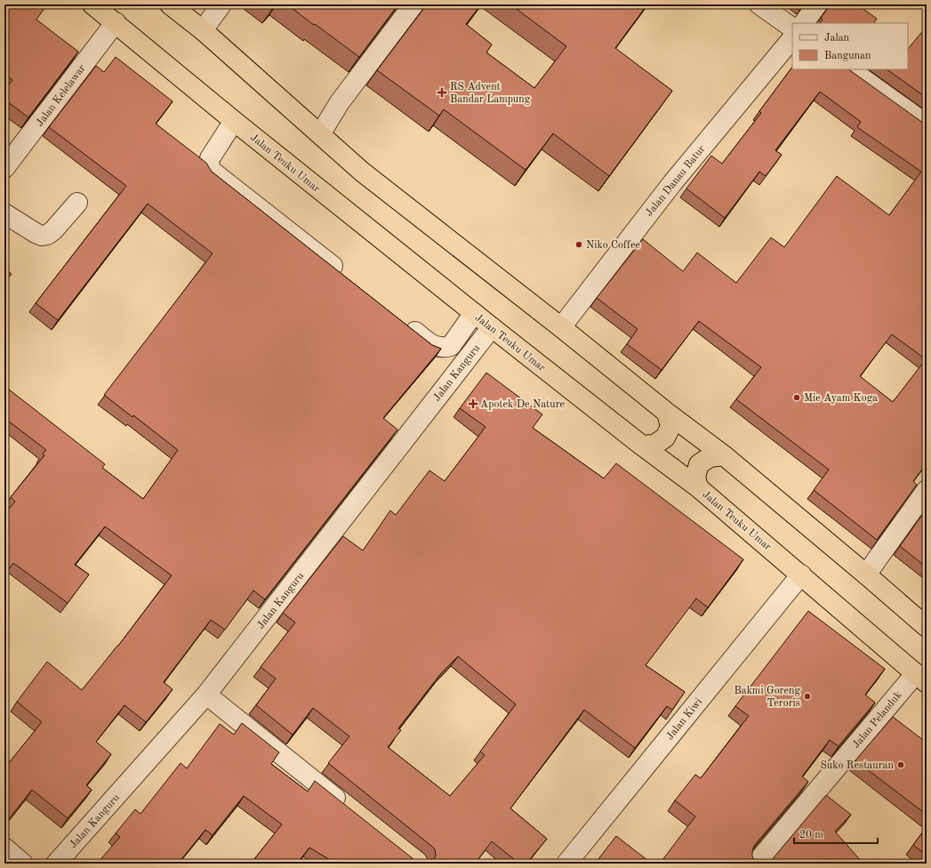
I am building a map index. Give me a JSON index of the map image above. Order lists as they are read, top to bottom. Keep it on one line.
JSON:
{"streets":{"highway":["Jalan Teuku Umar"],"street":["Jalan Kelelawar","Jalan Danau Batur","Jalan Kanguru","Jalan Kiwi","Jalan Pelanduk"]},"crossings":[["Jalan Kelelawar","Jalan Teuku Umar"],["Jalan Teuku Umar","Jalan Kanguru"],["Jalan Teuku Umar","Jalan Kiwi"],["Jalan Teuku Umar","Jalan Pelanduk"]],"places":{"health":["RS Advent Bandar Lampung","Apotek De Nature"],"other":["Niko Coffee","Mie Ayam Koga","Bakmi Goreng Teroris","Suko Restauran"]},"legend":["Jalan","Bangunan"],"scale_bar":"20 m"}
